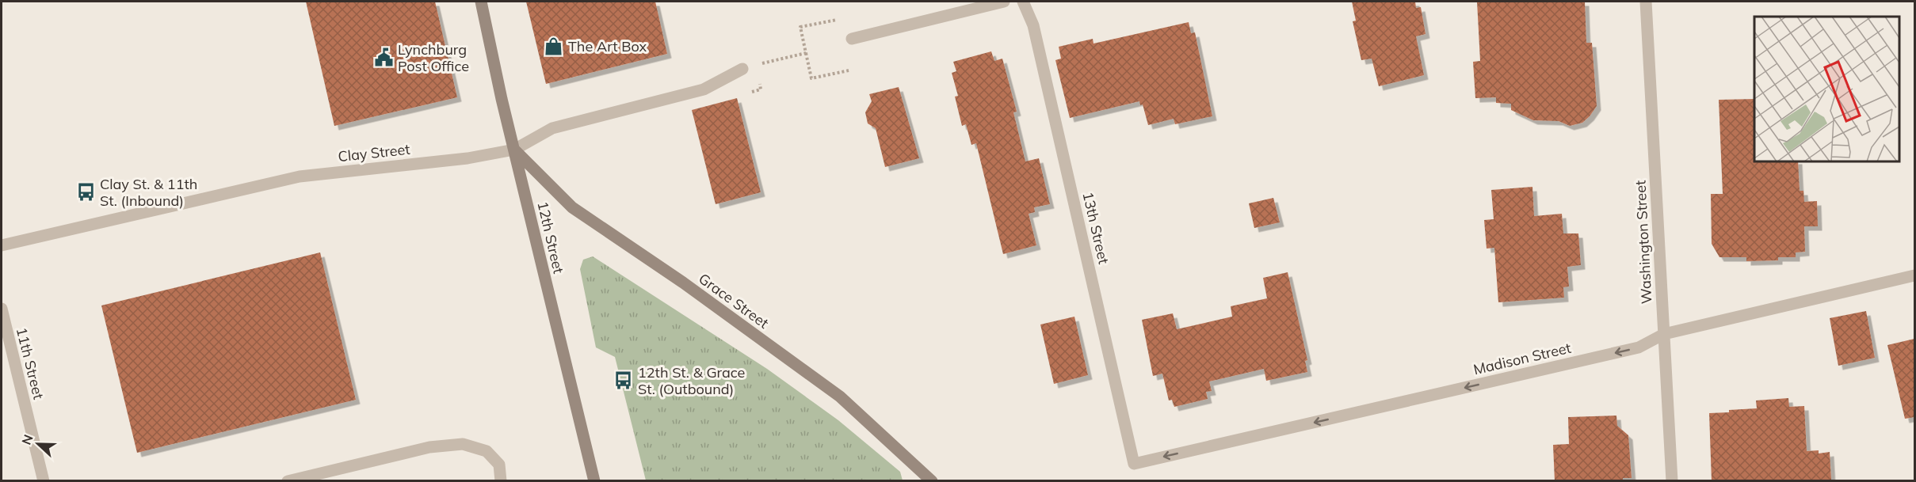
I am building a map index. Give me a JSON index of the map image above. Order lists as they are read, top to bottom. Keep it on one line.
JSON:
{"streets":{"main road":["12th Street","Grace Street"],"street":["Clay Street","13th Street","Washington Street","Madison Street","11th Street"]},"crossings":[["Clay Street","12th Street"],["Clay Street","Grace Street"],["13th Street","Madison Street"],["12th Street","Grace Street"],["Washington Street","Madison Street"]],"one_way":["Madison Street"],"places":{"shop":["The Art Box"],"public building":["Lynchburg Post Office"],"bus stop":["Clay St. & 11th St. (Inbound)","12th St. & Grace St. (Outbound)"]},"north":"left"}
